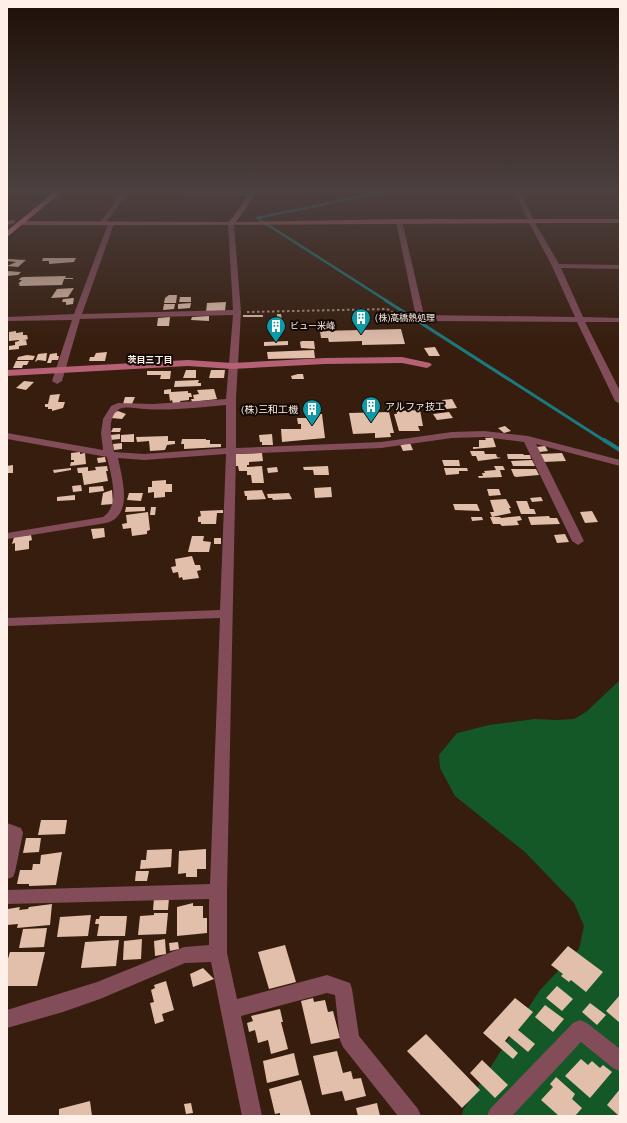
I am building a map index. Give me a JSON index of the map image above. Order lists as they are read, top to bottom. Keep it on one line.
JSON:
{"districts":["茨目三丁目"],"places":{"building":["(株)高橋熱処理","ビュー米峰","アルファ技工","(株)三和工機"]}}
